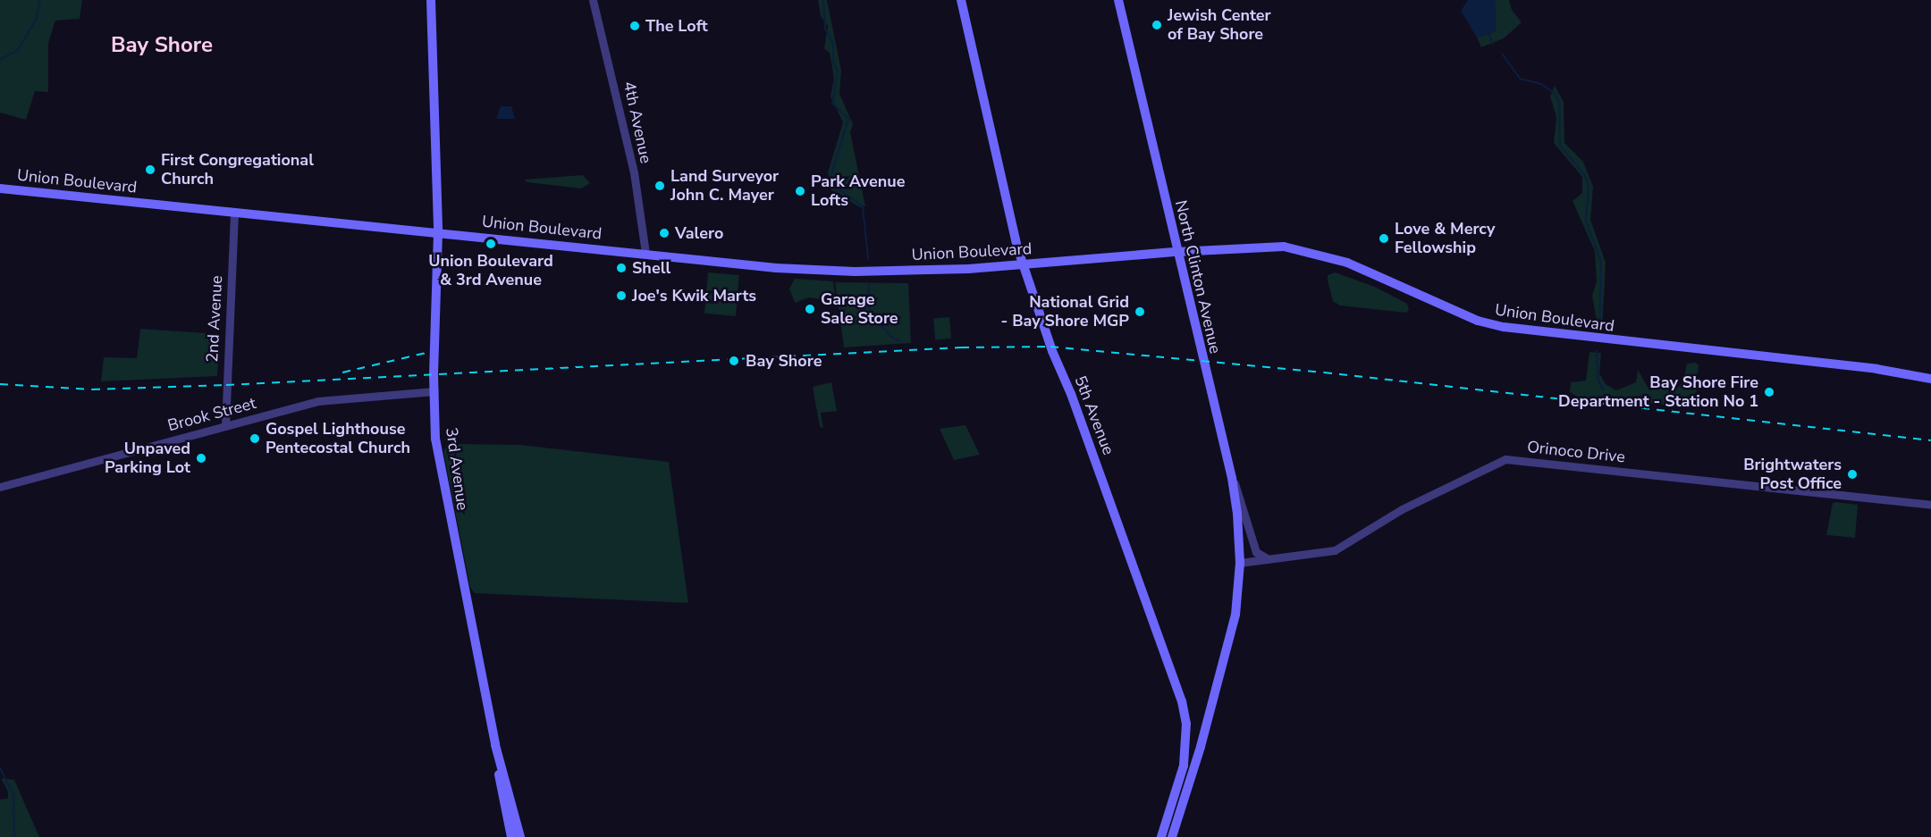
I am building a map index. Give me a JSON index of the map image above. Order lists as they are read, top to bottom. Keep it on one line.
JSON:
{"streets":{"main road":["Union Boulevard","North Clinton Avenue","5th Avenue","3rd Avenue"],"street":["4th Avenue","2nd Avenue","Brook Street","Orinoco Drive"]},"crossings":[["4th Avenue","Union Boulevard"],["Union Boulevard","North Clinton Avenue"],["Union Boulevard","2nd Avenue"],["Union Boulevard","5th Avenue"],["Union Boulevard","3rd Avenue"],["North Clinton Avenue","Orinoco Drive"],["2nd Avenue","Brook Street"],["Brook Street","3rd Avenue"]],"districts":["Bay Shore"],"places":["Jewish Center of Bay Shore","The Loft","First Congregational Church","Land Surveyor John C. Mayer","Park Avenue Lofts","Valero","Love & Mercy Fellowship","Union Boulevard & 3rd Avenue","Shell","Joe's Kwik Marts","Garage Sale Store","National Grid - Bay Shore MGP","Bay Shore","Bay Shore Fire Department - Station No 1","Gospel Lighthouse Pentecostal Church","Unpaved Parking Lot","Brightwaters Post Office"]}
